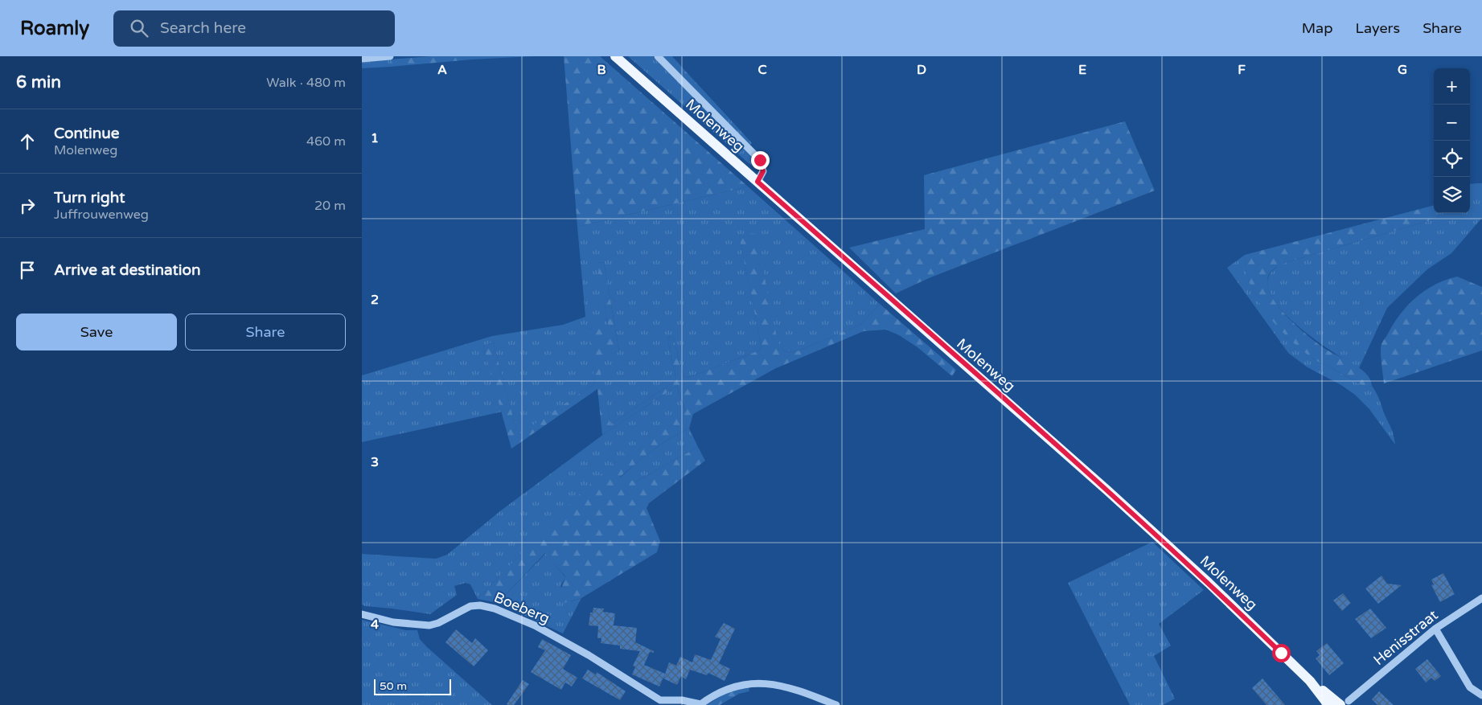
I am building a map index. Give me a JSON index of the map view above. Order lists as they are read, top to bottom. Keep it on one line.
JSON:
{"streets":{"main road":["Molenweg"],"street":["Boeberg","Henisstraat"]},"scale_bar":"50 m","page":{"header":"Roamly","search":"Search here","nav":["Map","Layers","Share"],"heading":["6 min","Walk · 480 m"],"map_buttons":["+","−"],"list":[["Continue","Molenweg","460 m"],["Turn right","Juffrouwenweg","20 m"],"Arrive at destination"],"buttons":["Save","Share"],"scale":"50 m"},"grid":{"columns":["A","B","C","D","E","F","G"],"rows":["1","2","3","4"]}}
